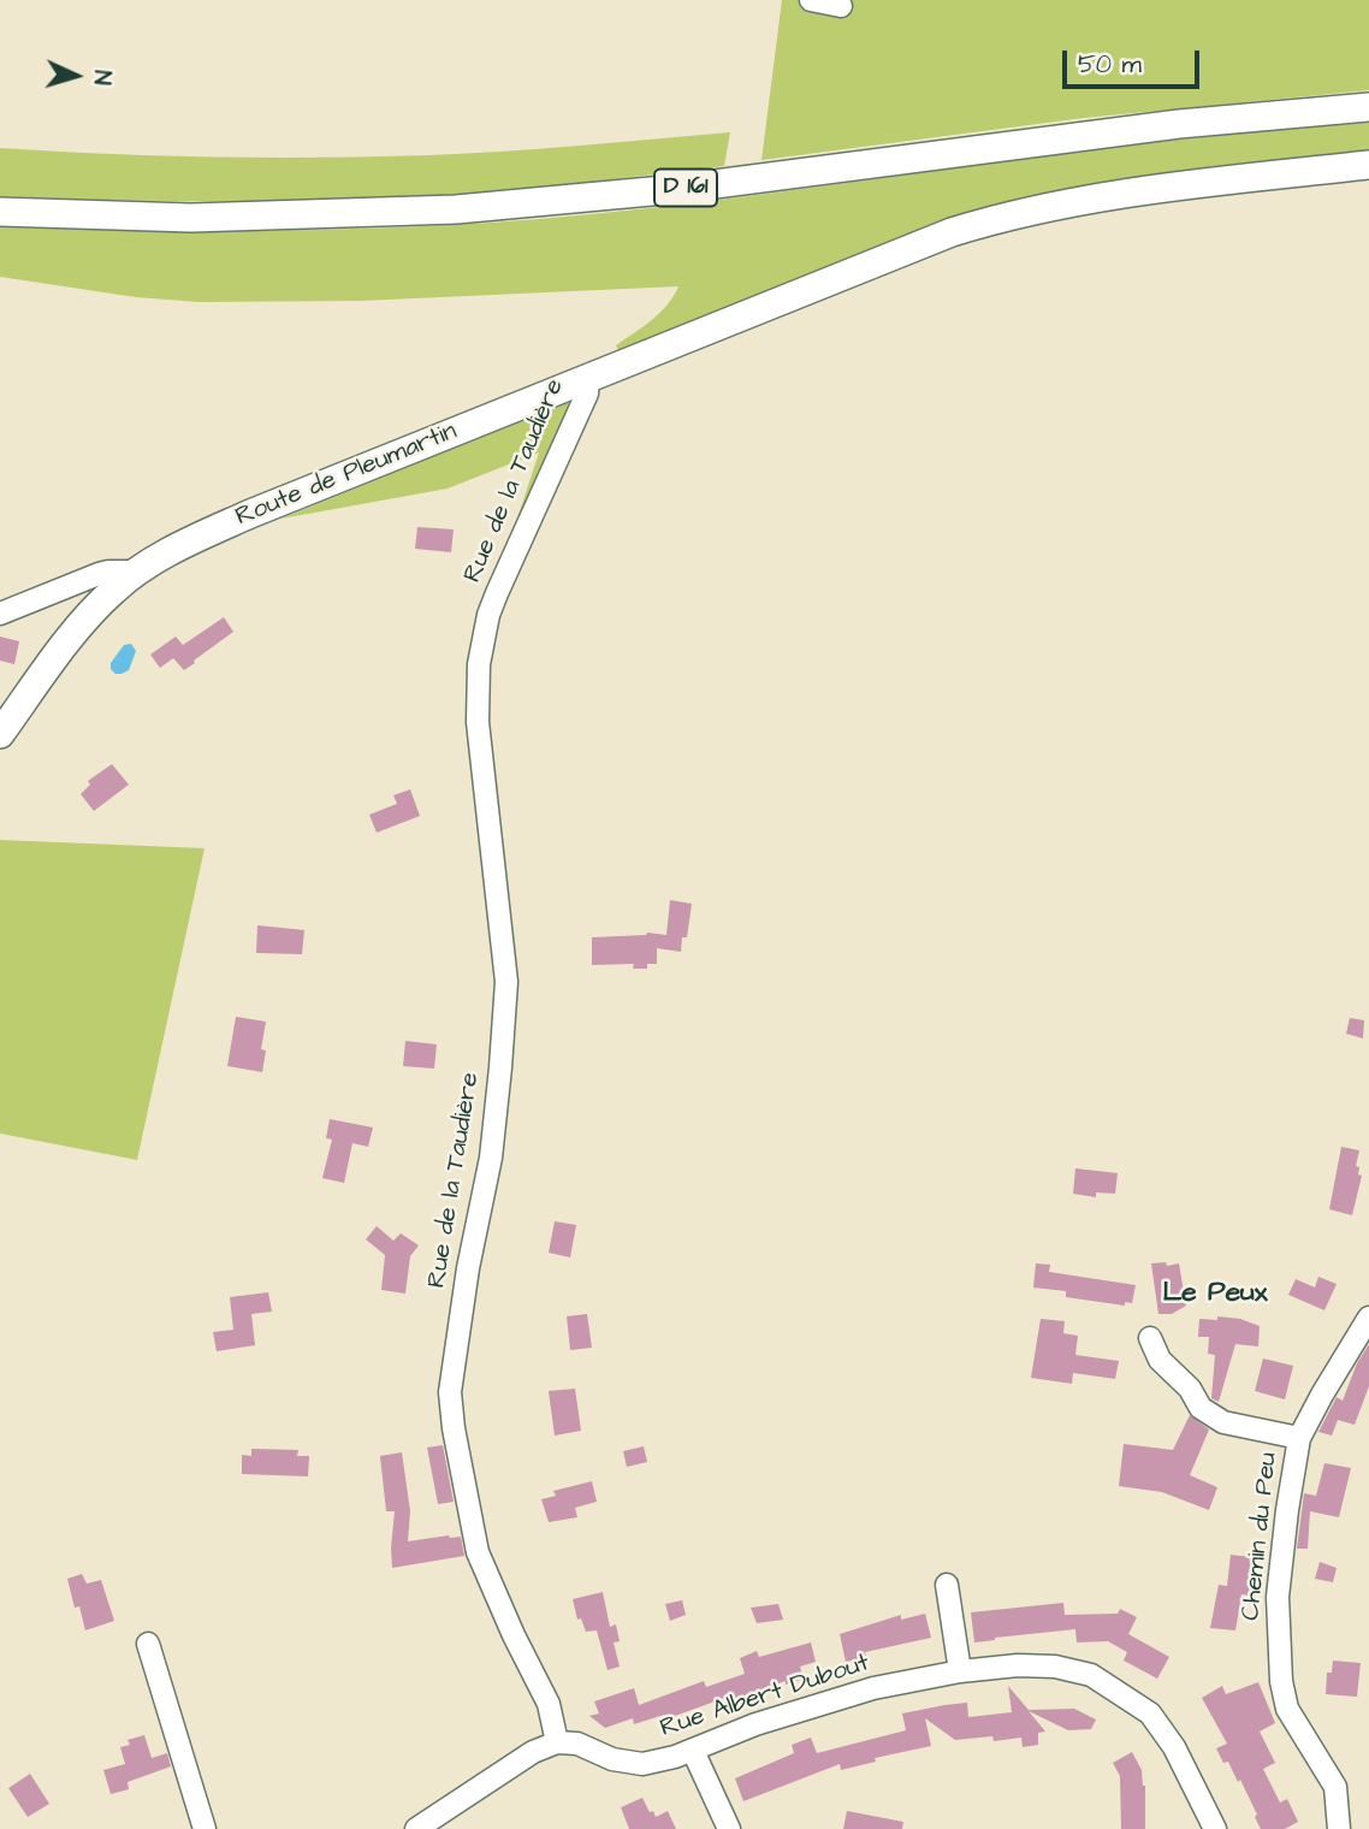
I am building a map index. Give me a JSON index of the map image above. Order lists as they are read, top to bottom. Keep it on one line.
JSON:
{"streets":{"main road":["D 161","Route de Pleumartin"],"street":["Rue de la Taudière","Chemin du Peu","Rue Albert Dubout"]},"crossings":[["Route de Pleumartin","Rue de la Taudière"],["Rue de la Taudière","Rue Albert Dubout"]],"districts":["Le Peux"],"scale_bar":"50 m","north":"right"}
